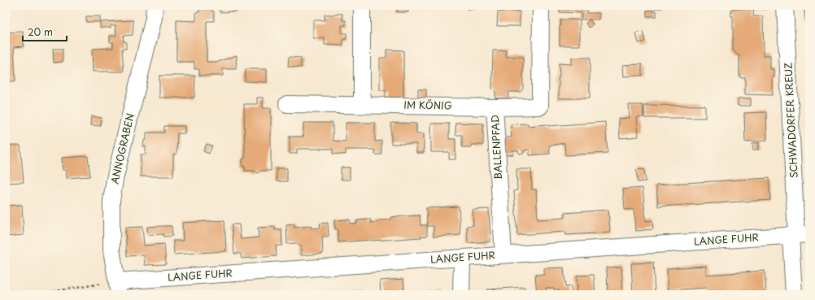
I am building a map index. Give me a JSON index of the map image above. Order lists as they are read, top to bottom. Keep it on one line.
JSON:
{"streets":{"street":["IM KÖNIG","SCHWADORFER KREUZ","BALLENPFAD","ANNOGRABEN","LANGE FUHR"]},"crossings":[["IM KÖNIG","BALLENPFAD"],["SCHWADORFER KREUZ","LANGE FUHR"],["BALLENPFAD","LANGE FUHR"],["ANNOGRABEN","LANGE FUHR"]],"scale_bar":"20 m"}
